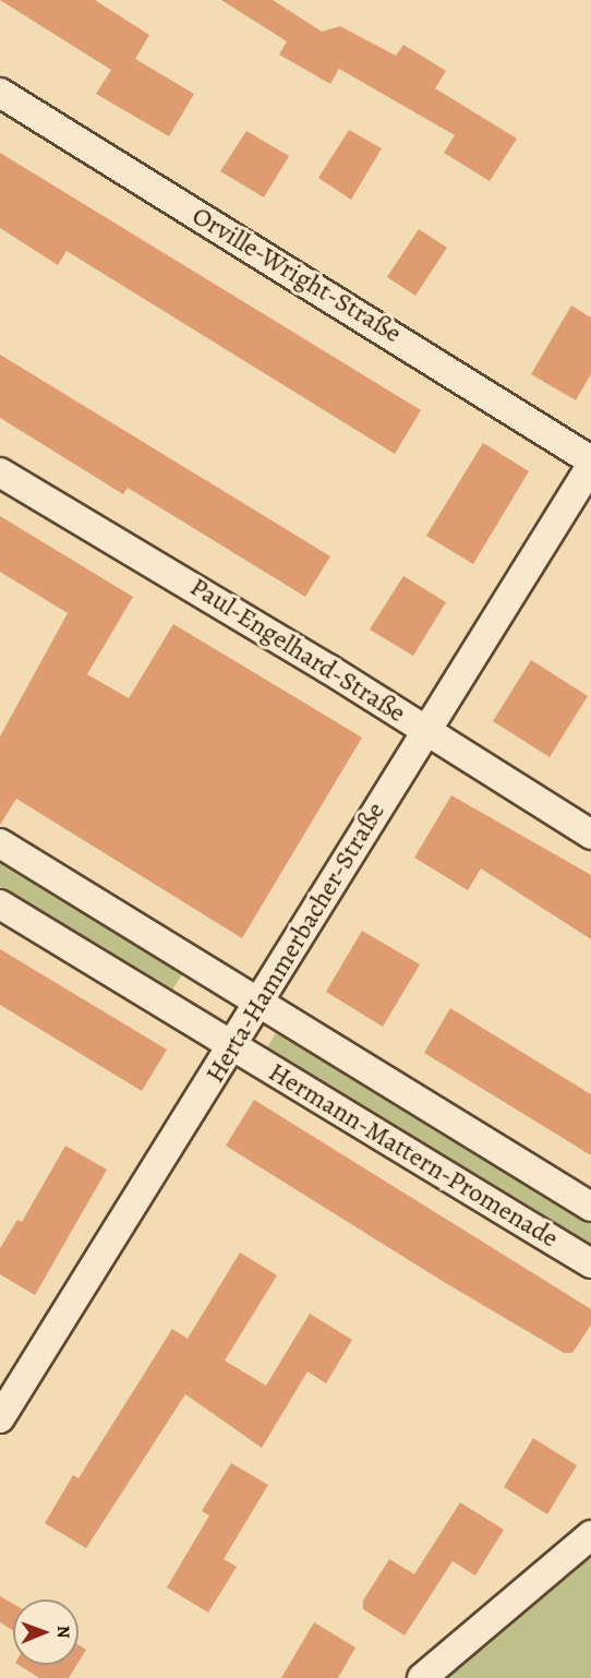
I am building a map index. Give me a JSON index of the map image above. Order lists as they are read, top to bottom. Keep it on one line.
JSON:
{"streets":{"street":["Orville-Wright-Straße","Paul-Engelhard-Straße","Herta-Hammerbacher-Straße","Hermann-Mattern-Promenade"]},"crossings":[["Paul-Engelhard-Straße","Herta-Hammerbacher-Straße"],["Herta-Hammerbacher-Straße","Hermann-Mattern-Promenade"]],"north":"right"}
